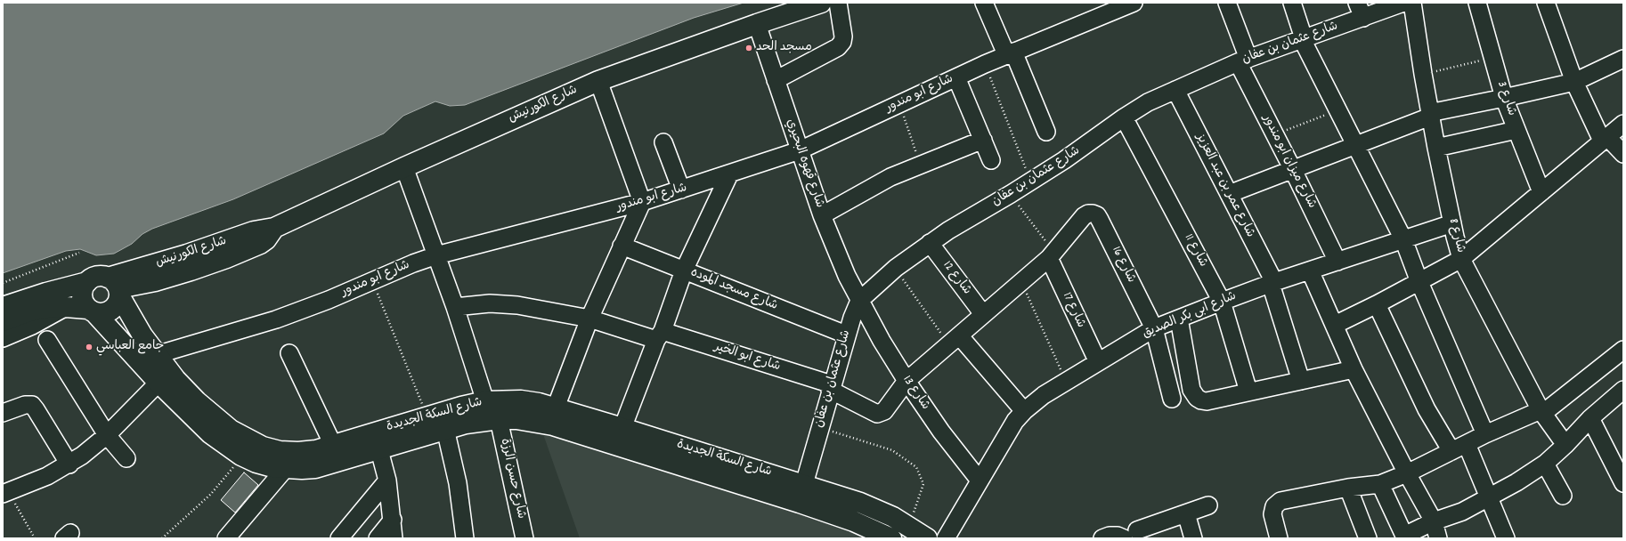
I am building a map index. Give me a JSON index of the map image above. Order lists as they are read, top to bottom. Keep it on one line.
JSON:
{"streets":{"main road":["شارع الكورنيش","شارع السكة الجديدة"],"street":["شارع عثمان بن عفان","شارع ابو مندور","شارع 3","شارع ميزان ابو مندور","شارع قهوه البحيري","شارع عمر بن عبد العزيز","شارع 8","شارع 11","شارع 16","شارع 12","شارع مسجد الموده","شارع 17","شارع ابى بكر الصديق","شارع ابو الخير","شارع 13","شارع حسن الرزة"]},"crossings":[["شارع عثمان بن عفان","شارع ميزان ابو مندور"],["شارع عثمان بن عفان","شارع قهوه البحيري"],["شارع عثمان بن عفان","شارع عمر بن عبد العزيز"],["شارع عثمان بن عفان","شارع 11"],["شارع عثمان بن عفان","شارع 12"],["شارع عثمان بن عفان","شارع مسجد الموده"],["شارع عثمان بن عفان","شارع ابو الخير"],["شارع عثمان بن عفان","شارع 13"],["شارع عثمان بن عفان","شارع السكة الجديدة"],["شارع ابو مندور","شارع قهوه البحيري"],["شارع ابو مندور","شارع السكة الجديدة"],["شارع الكورنيش","شارع قهوه البحيري"],["شارع الكورنيش","شارع السكة الجديدة"],["شارع ميزان ابو مندور","شارع ابى بكر الصديق"],["شارع قهوه البحيري","شارع 13"],["شارع عمر بن عبد العزيز","شارع ابى بكر الصديق"],["شارع 8","شارع ابى بكر الصديق"],["شارع 11","شارع ابى بكر الصديق"],["شارع 16","شارع ابى بكر الصديق"],["شارع 16","شارع ابو الخير"],["شارع 12","شارع ابو الخير"],["شارع 17","شارع ابى بكر الصديق"],["شارع 17","شارع ابو الخير"],["شارع ابى بكر الصديق","شارع 13"],["شارع ابو الخير","شارع 13"],["شارع السكة الجديدة","شارع حسن الرزة"]],"places":["مسجد الحد","جامع العباسي"]}
